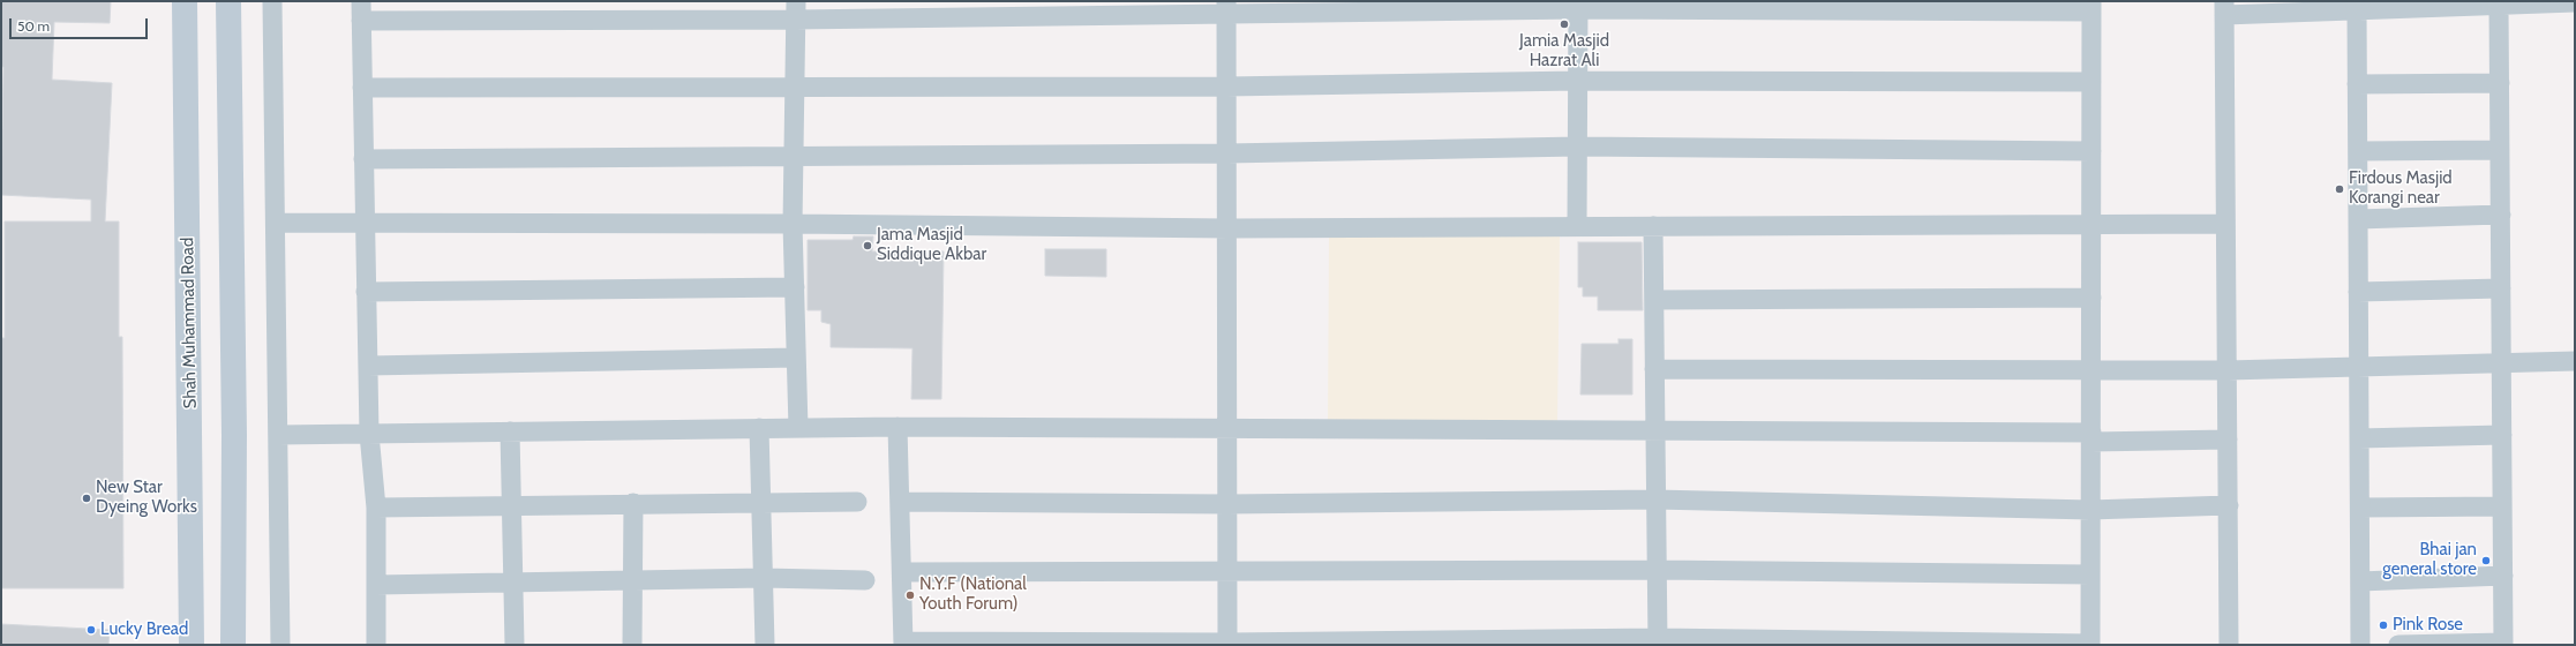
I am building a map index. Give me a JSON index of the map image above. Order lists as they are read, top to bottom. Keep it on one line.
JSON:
{"streets":{"street":["Shah Muhammad Road"]},"places":["Jamia Masjid Hazrat Ali","Firdous Masjid Korangi near","Jama Masjid Siddique Akbar","New Star Dyeing Works","Bhai jan general store","N.Y.F (National Youth Forum)","Pink Rose","Lucky Bread"],"scale_bar":"50 m"}
